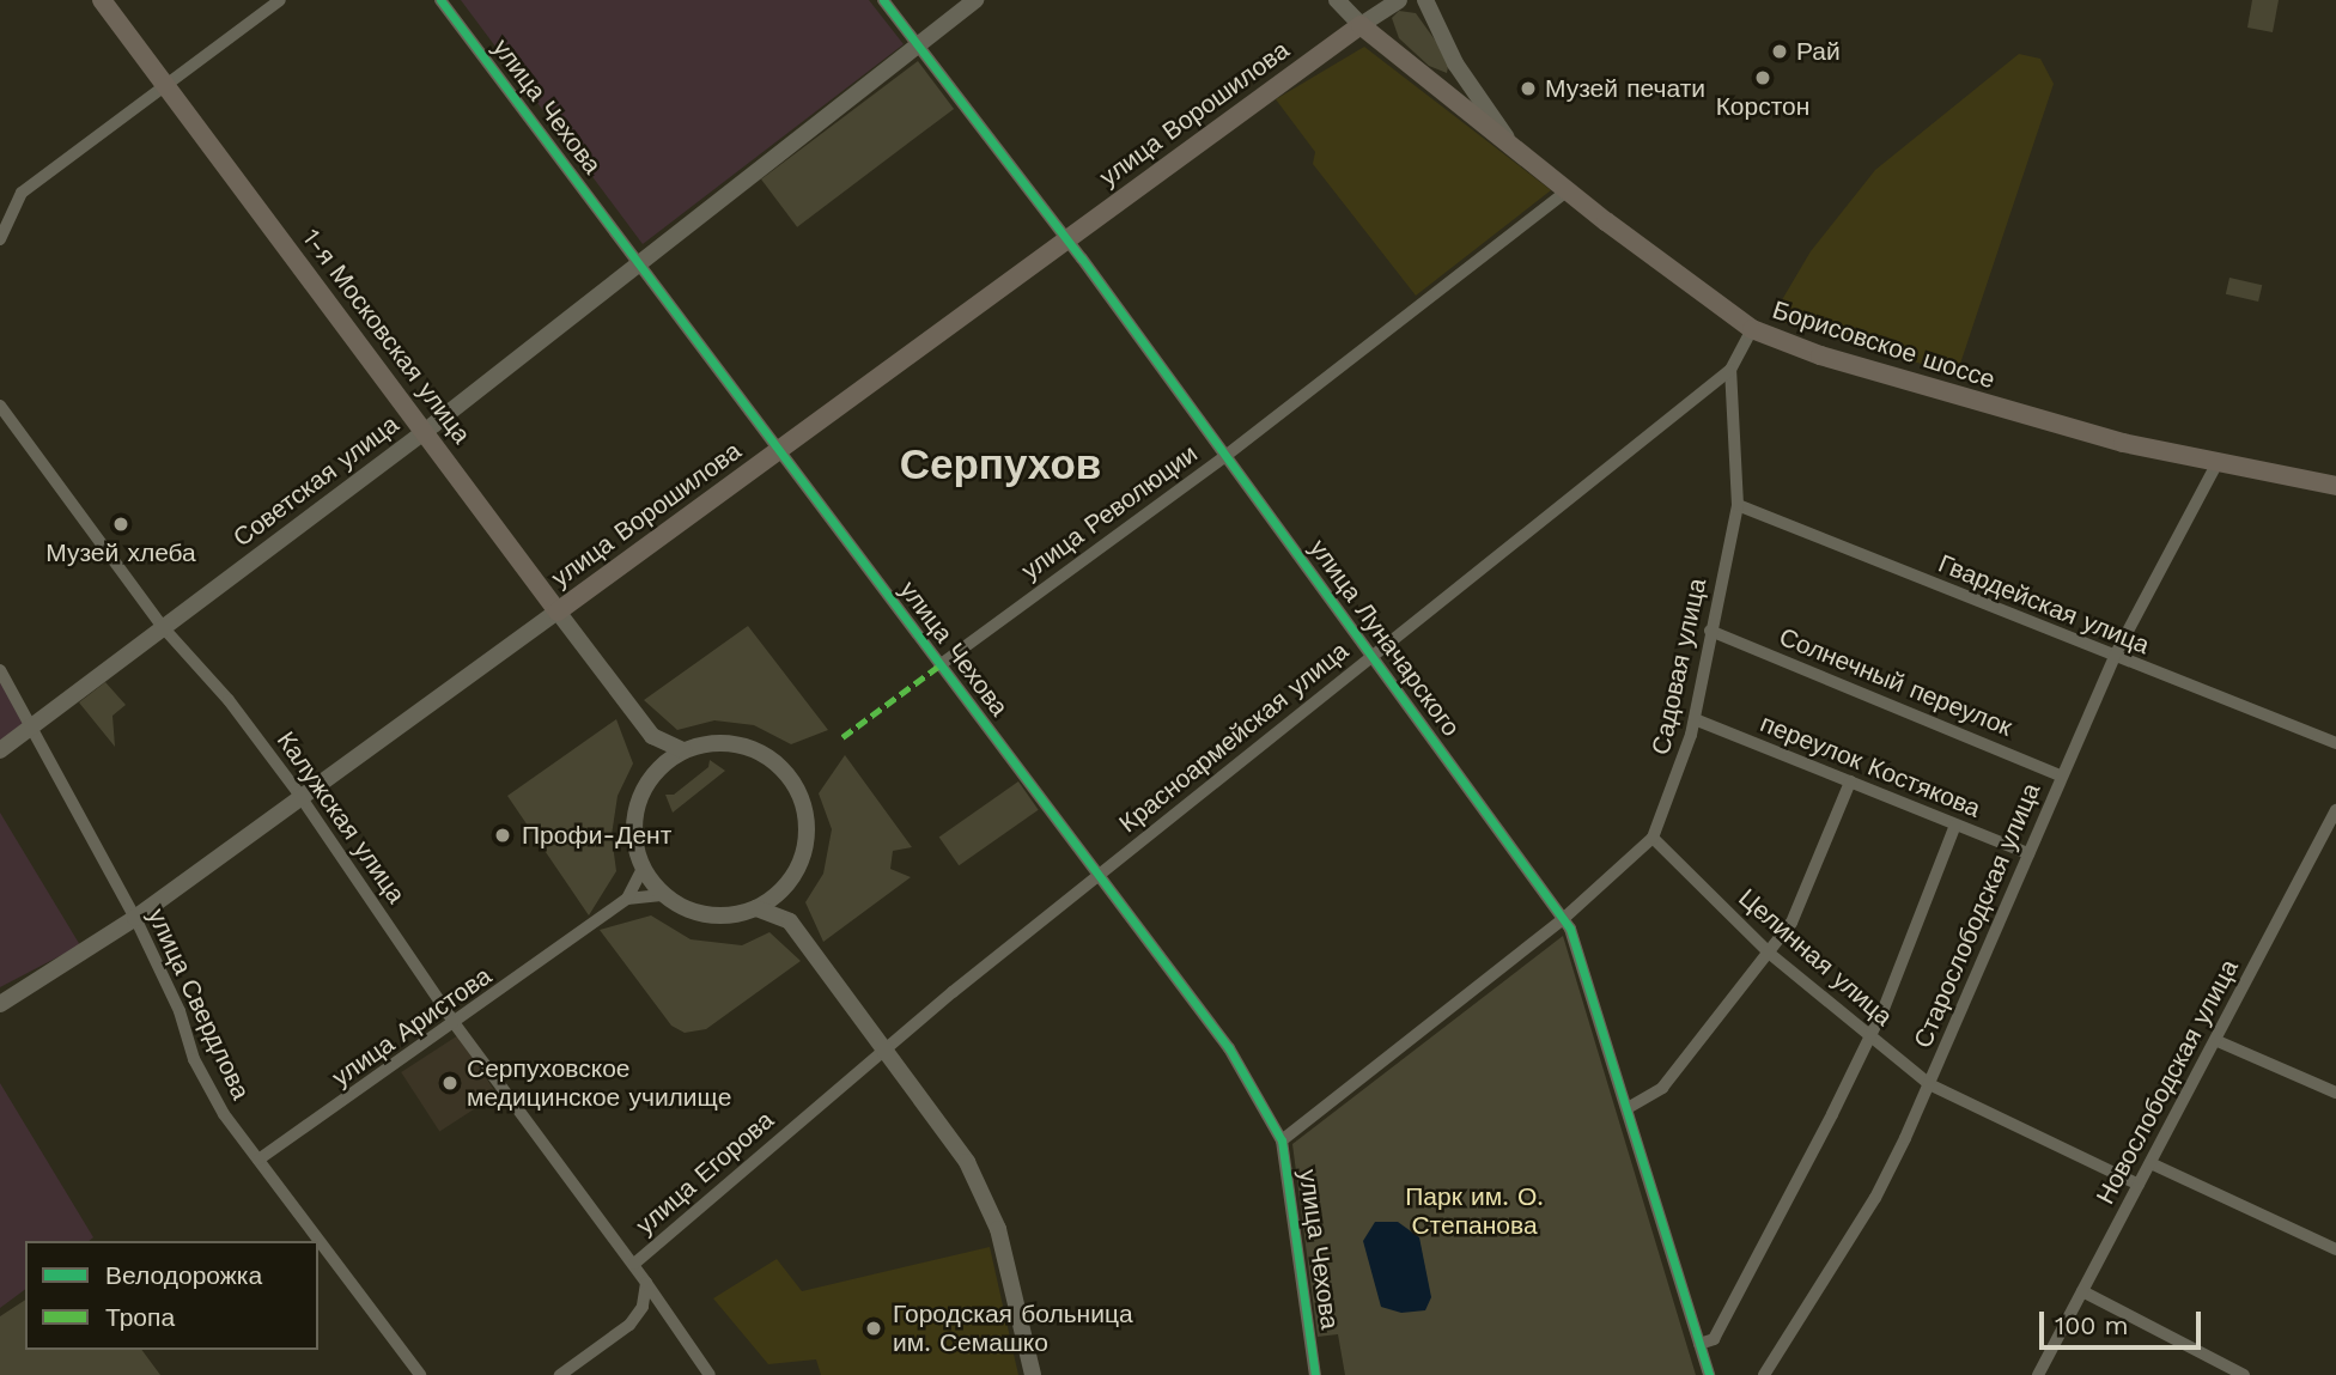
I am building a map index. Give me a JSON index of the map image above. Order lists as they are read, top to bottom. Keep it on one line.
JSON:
{"streets":{"main road":["улица Ворошилова","1-я Московская улица","Борисовское шоссе"],"street":["улица Чехова","Советская улица","улица Революции","Гвардейская улица","улица Луначарского","Садовая улица","Солнечный переулок","Красноармейская улица","переулок Костякова","Калужская улица","Старослободская улица","Целинная улица","улица Свердлова","улица Аристова","Новослободская улица","улица Егорова"]},"crossings":[["улица Чехова","улица Ворошилова"],["улица Чехова","Советская улица"],["улица Чехова","улица Революции"],["улица Чехова","Садовая улица"],["улица Чехова","Красноармейская улица"],["улица Ворошилова","1-я Московская улица"],["улица Ворошилова","Борисовское шоссе"],["улица Ворошилова","улица Луначарского"],["улица Ворошилова","Калужская улица"],["улица Ворошилова","улица Свердлова"],["1-я Московская улица","Советская улица"],["Борисовское шоссе","улица Революции"],["Борисовское шоссе","Старослободская улица"],["Советская улица","улица Луначарского"],["Советская улица","Калужская улица"],["Советская улица","улица Свердлова"],["улица Революции","улица Луначарского"],["Гвардейская улица","Садовая улица"],["Гвардейская улица","Старослободская улица"],["улица Луначарского","Садовая улица"],["улица Луначарского","Красноармейская улица"],["Садовая улица","Солнечный переулок"],["Садовая улица","Красноармейская улица"],["Садовая улица","переулок Костякова"],["Садовая улица","Целинная улица"],["Солнечный переулок","Старослободская улица"],["Красноармейская улица","улица Егорова"],["переулок Костякова","Старослободская улица"],["Калужская улица","улица Аристова"],["Калужская улица","улица Егорова"],["Старослободская улица","Целинная улица"],["Целинная улица","Новослободская улица"],["улица Свердлова","улица Аристова"]],"districts":["Серпухов"],"parks":["Парк им. О. Степанова"],"places":["Рай","Корстон","Музей печати","Музей хлеба","Профи-Дент","Серпуховское медицинское училище","Городская больница им. Семашко"],"legend":["Велодорожка","Тропа"],"scale_bar":"100 m"}
